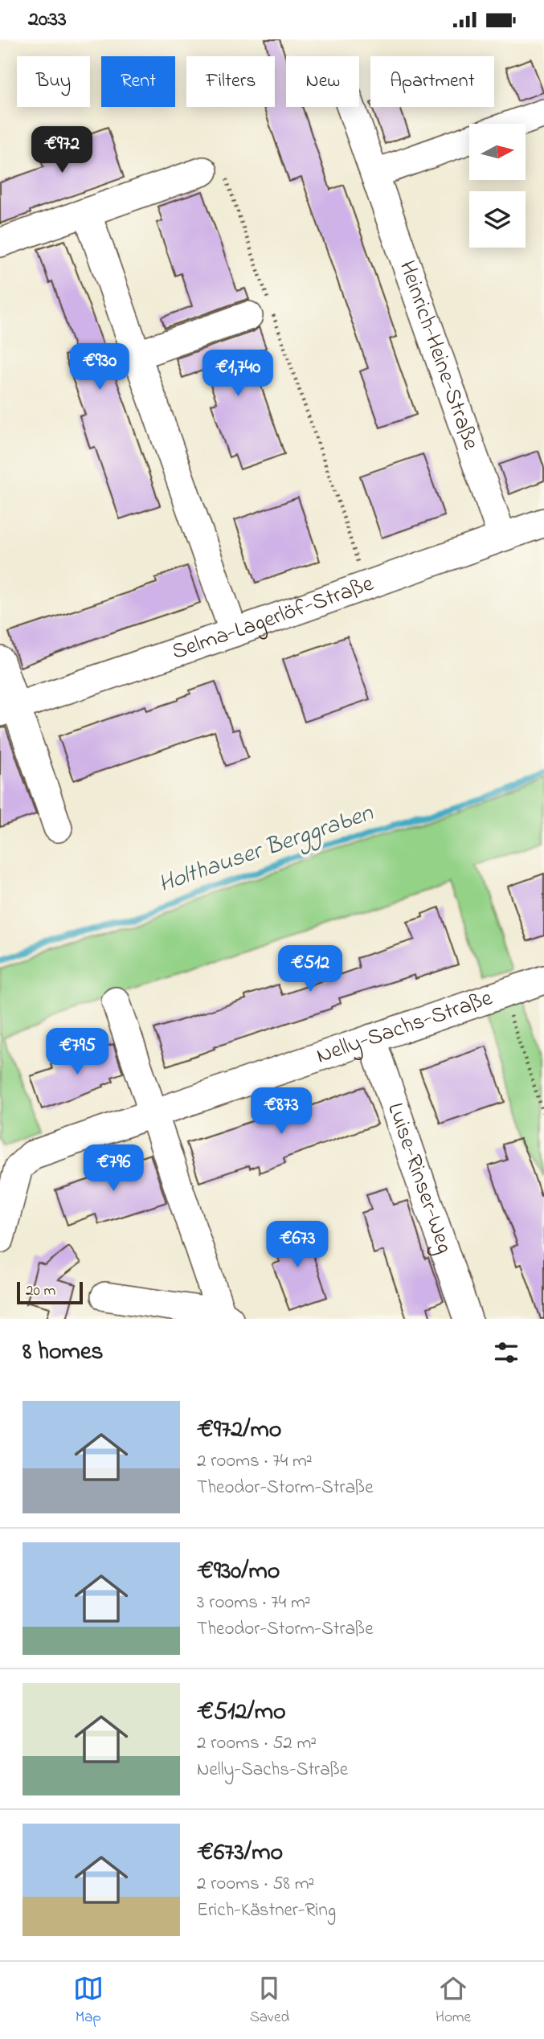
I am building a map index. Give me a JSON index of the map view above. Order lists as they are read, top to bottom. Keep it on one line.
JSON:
{"streets":{"street":["Heinrich-Heine-Straße","Selma-Lagerlöf-Straße","Nelly-Sachs-Straße","Luise-Rinser-Weg"]},"crossings":[["Heinrich-Heine-Straße","Selma-Lagerlöf-Straße"],["Nelly-Sachs-Straße","Luise-Rinser-Weg"]],"water":["Holthauser Berggraben"],"scale_bar":"20 m","north":"right","page":{"status":"20:33","chip":["Buy","Rent","Filters","New","Apartment"],"price":["€972","€930","€1,740","€512","€795","€873","€796","€673"],"scale":"20 m","heading":"8 homes","list":[{"name":"€972/mo","note":"2 rooms · 74 m² · Theodor-Storm-Straße"},{"name":"€930/mo","note":"3 rooms · 74 m² · Theodor-Storm-Straße"},{"name":"€512/mo","note":"2 rooms · 52 m² · Nelly-Sachs-Straße"},{"name":"€673/mo","note":"2 rooms · 58 m² · Erich-Kästner-Ring"}],"tabs":["Map","Saved","Home"]}}
